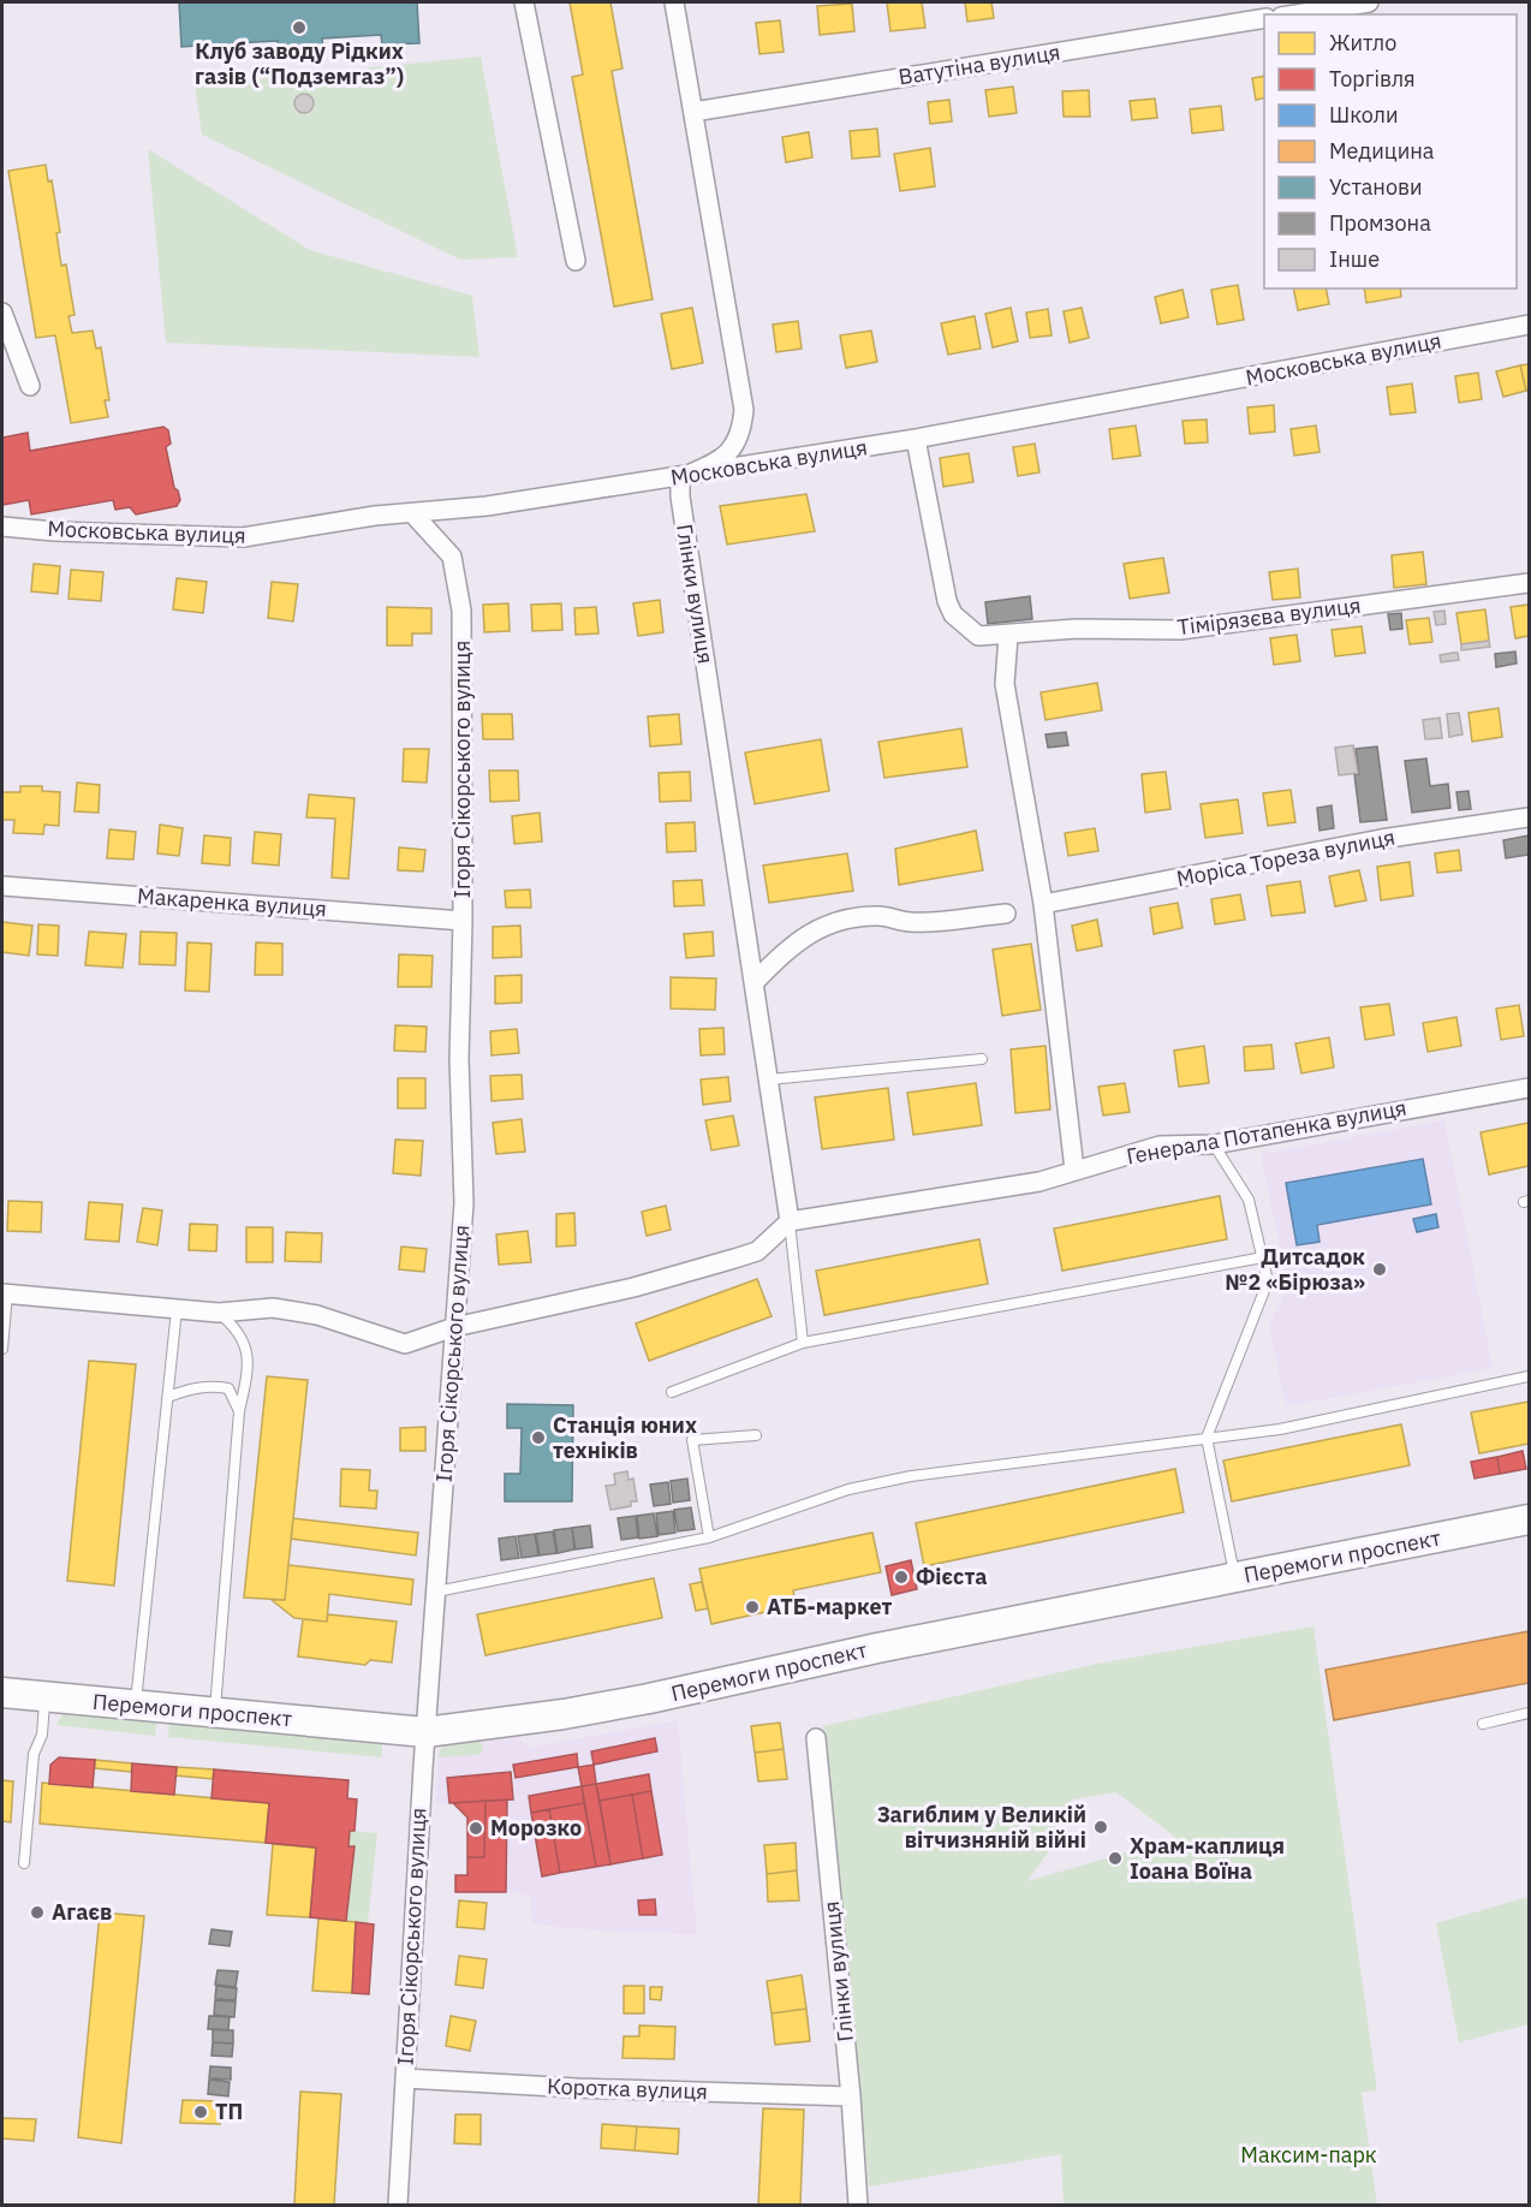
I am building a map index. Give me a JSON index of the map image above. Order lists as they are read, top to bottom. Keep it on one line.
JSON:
{"streets":{"main road":["Перемоги проспект"],"street":["Ватутіна вулиця","Московська вулиця","Глінки вулиця","Тімірязєва вулиця","Ігоря Сікорського вулиця","Моріса Тореза вулиця","Макаренка вулиця","Генерала Потапенка вулиця","Коротка вулиця"]},"crossings":[["Московська вулиця","Глінки вулиця"],["Московська вулиця","Тімірязєва вулиця"],["Московська вулиця","Ігоря Сікорського вулиця"],["Глінки вулиця","Генерала Потапенка вулиця"],["Глінки вулиця","Коротка вулиця"],["Ігоря Сікорського вулиця","Макаренка вулиця"],["Ігоря Сікорського вулиця","Перемоги проспект"],["Ігоря Сікорського вулиця","Коротка вулиця"]],"parks":["Максим-парк"],"places":["Клуб заводу Рідких газів (“Подземгаз”)","Дитсадок №2 «Бірюза»","Станція юних техніків","Фієста","АТБ-маркет","Загиблим у Великій вітчизняній війні","Морозко","Храм-каплиця Іоана Воїна","Агаєв","ТП"],"legend":["Житло","Торгівля","Школи","Медицина","Установи","Промзона","Інше"]}
